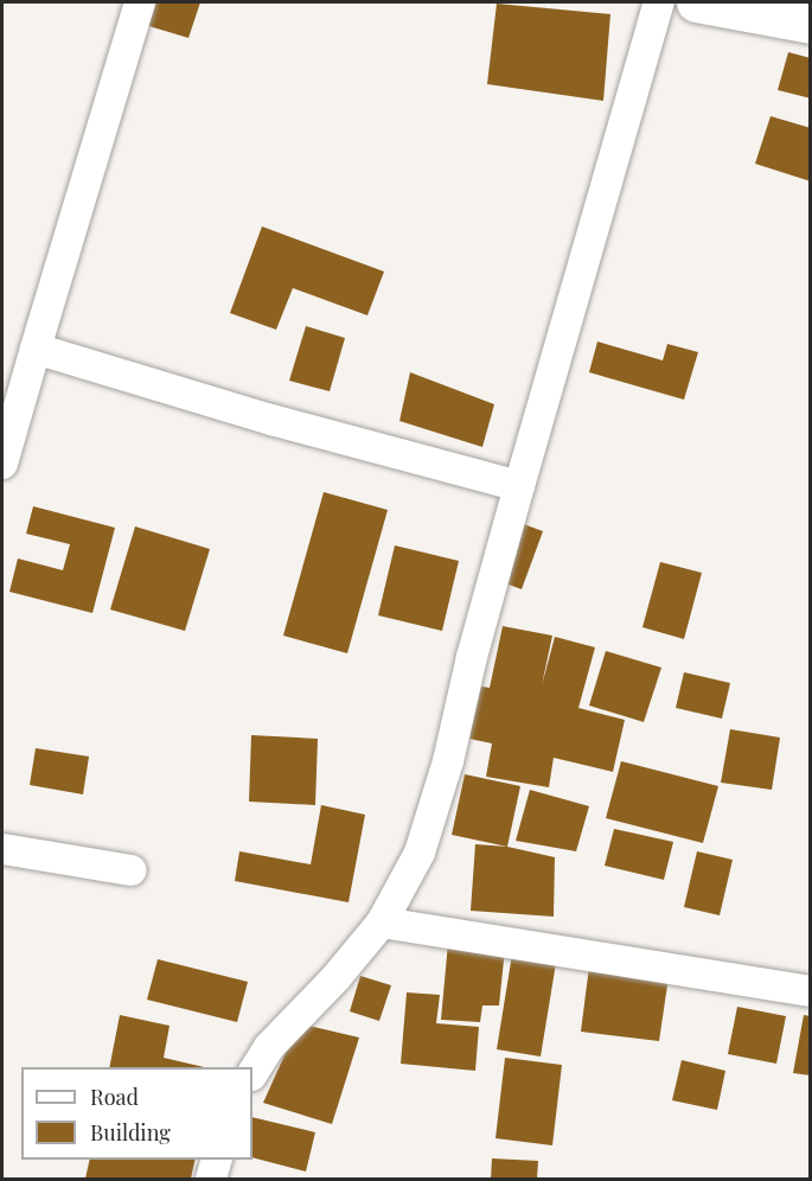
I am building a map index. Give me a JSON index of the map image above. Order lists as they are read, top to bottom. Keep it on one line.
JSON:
{"legend":["Road","Building"]}
